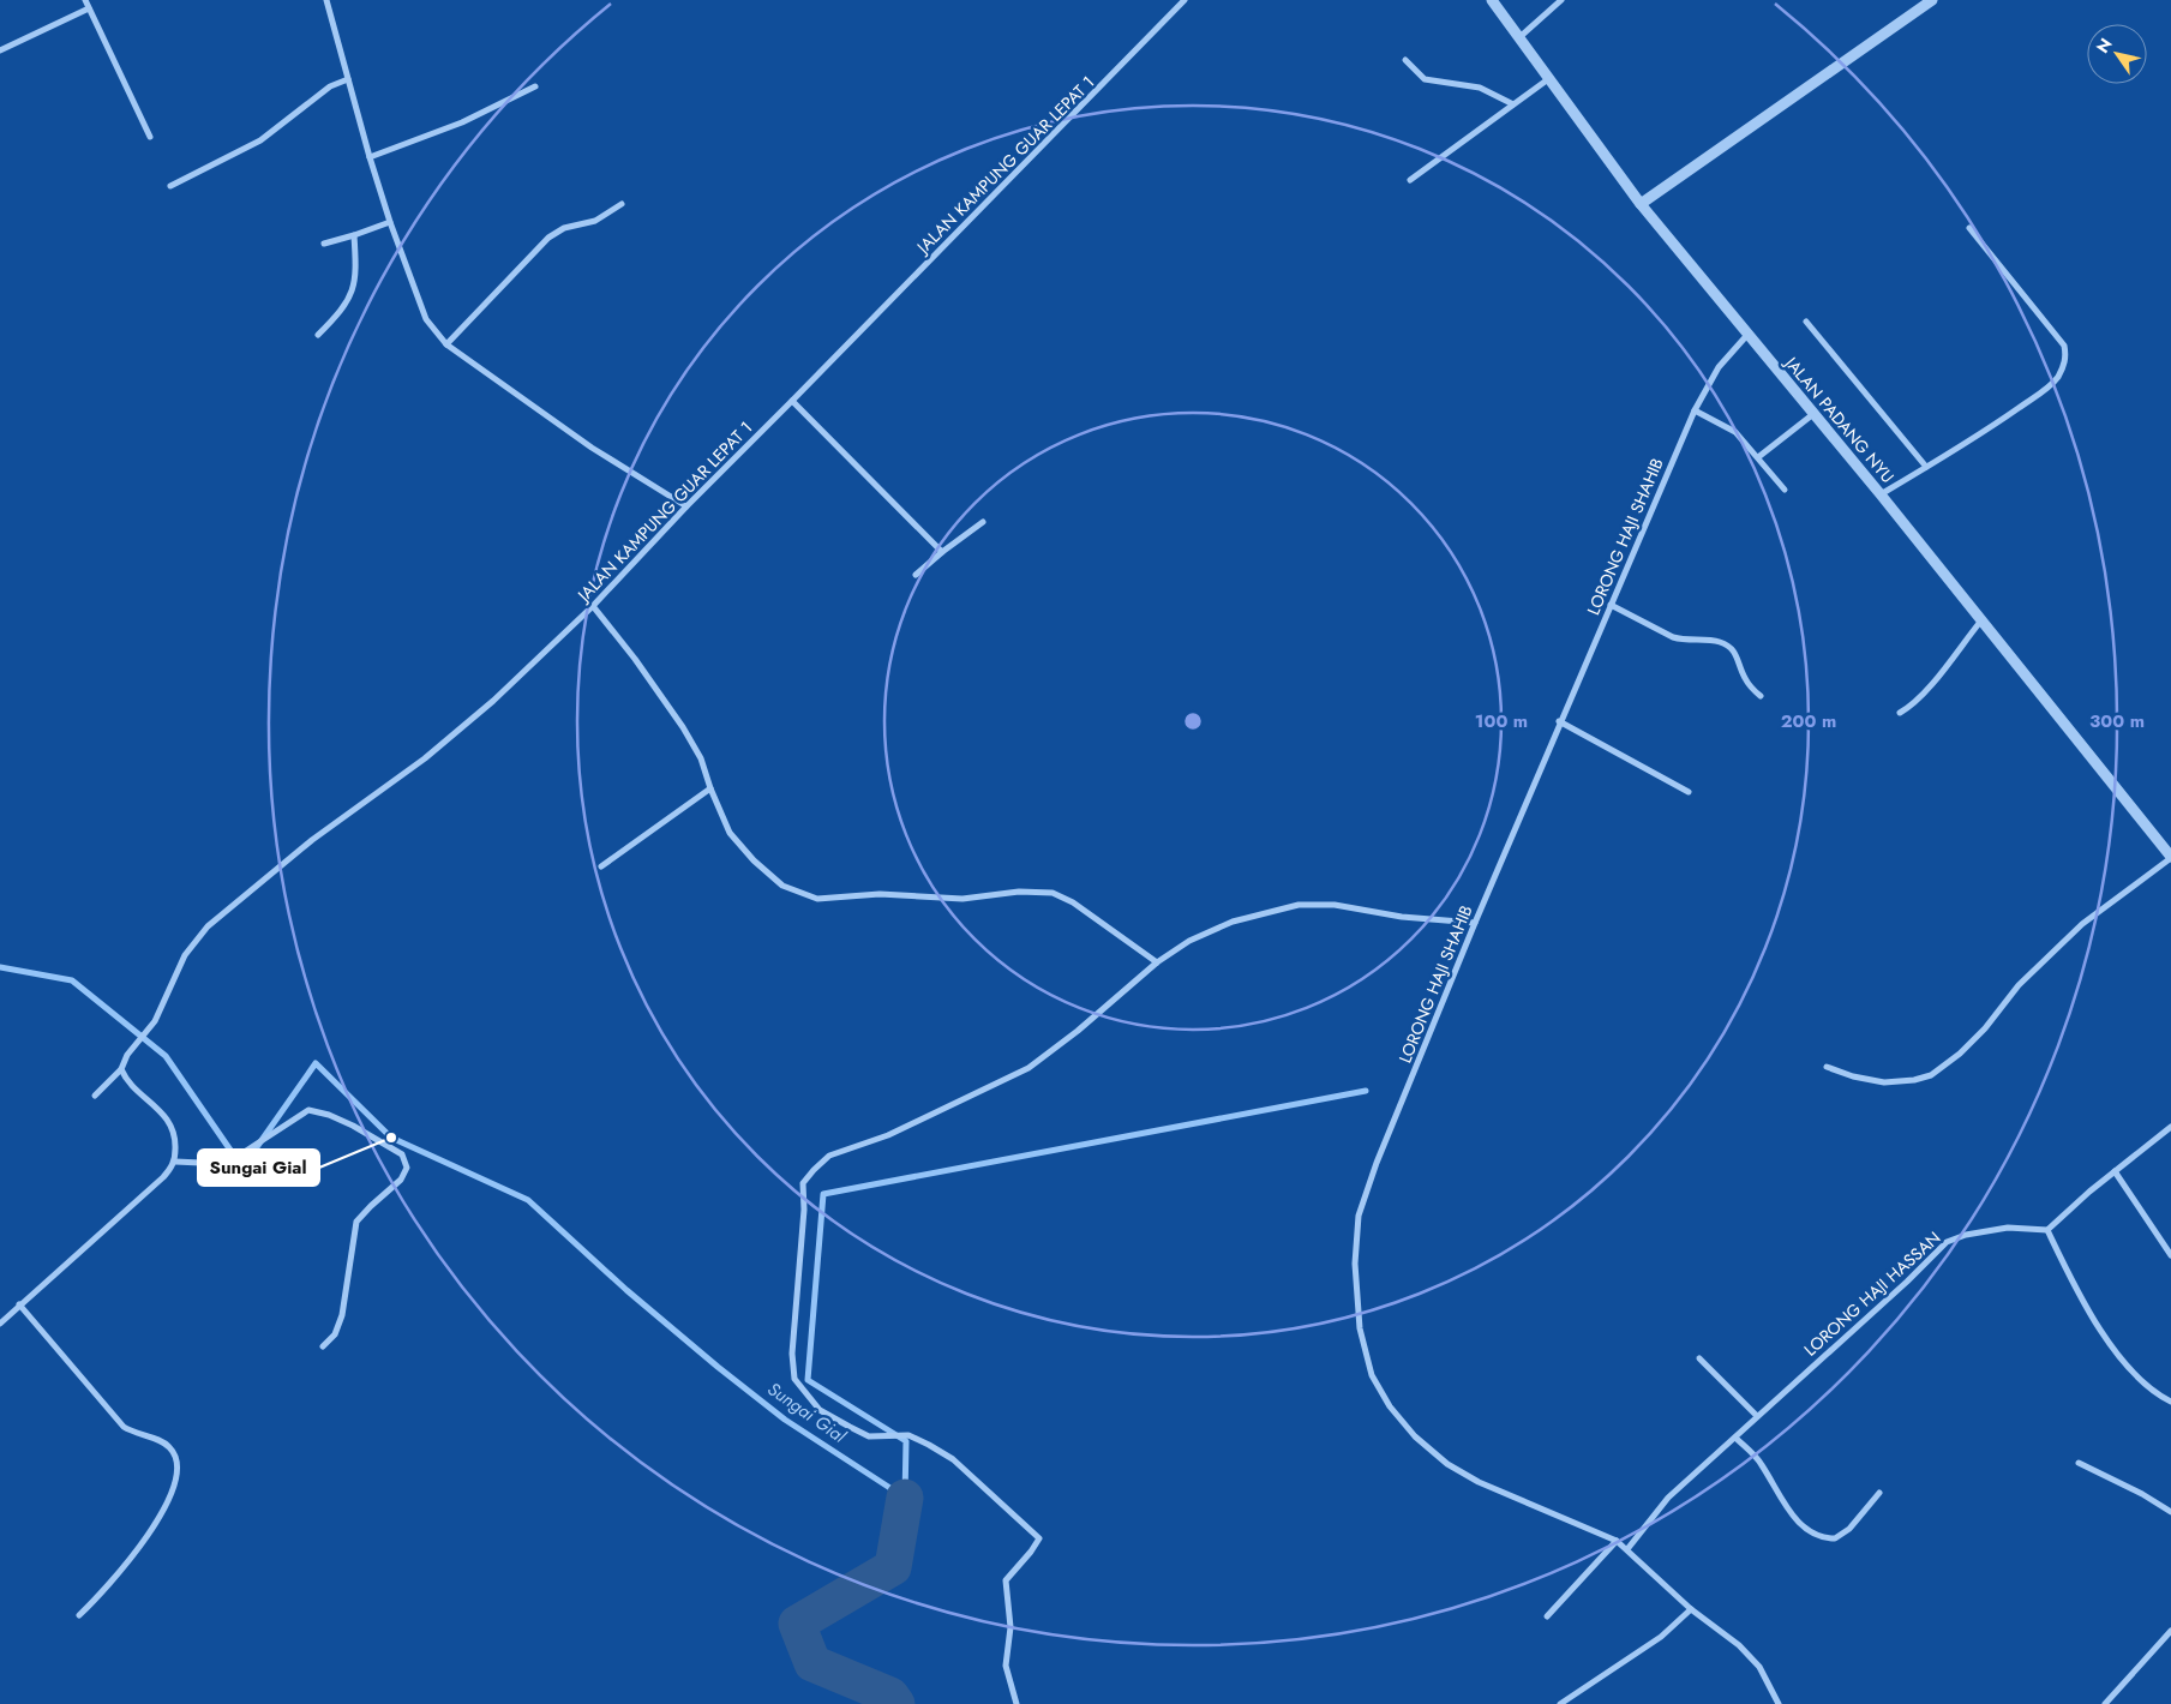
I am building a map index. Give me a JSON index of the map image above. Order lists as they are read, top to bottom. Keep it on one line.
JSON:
{"streets":{"street":["JALAN KAMPUNG GUAR LEPAT 1","JALAN PADANG NYU","LORONG HAJI SHAHIB","LORONG HAJI HASSAN"]},"crossings":[["JALAN PADANG NYU","LORONG HAJI SHAHIB"],["LORONG HAJI SHAHIB","LORONG HAJI HASSAN"]],"water":["Sungai Gial"],"places":["Sungai Gial"],"north":"top left","rings":["100 m","200 m","300 m"]}
